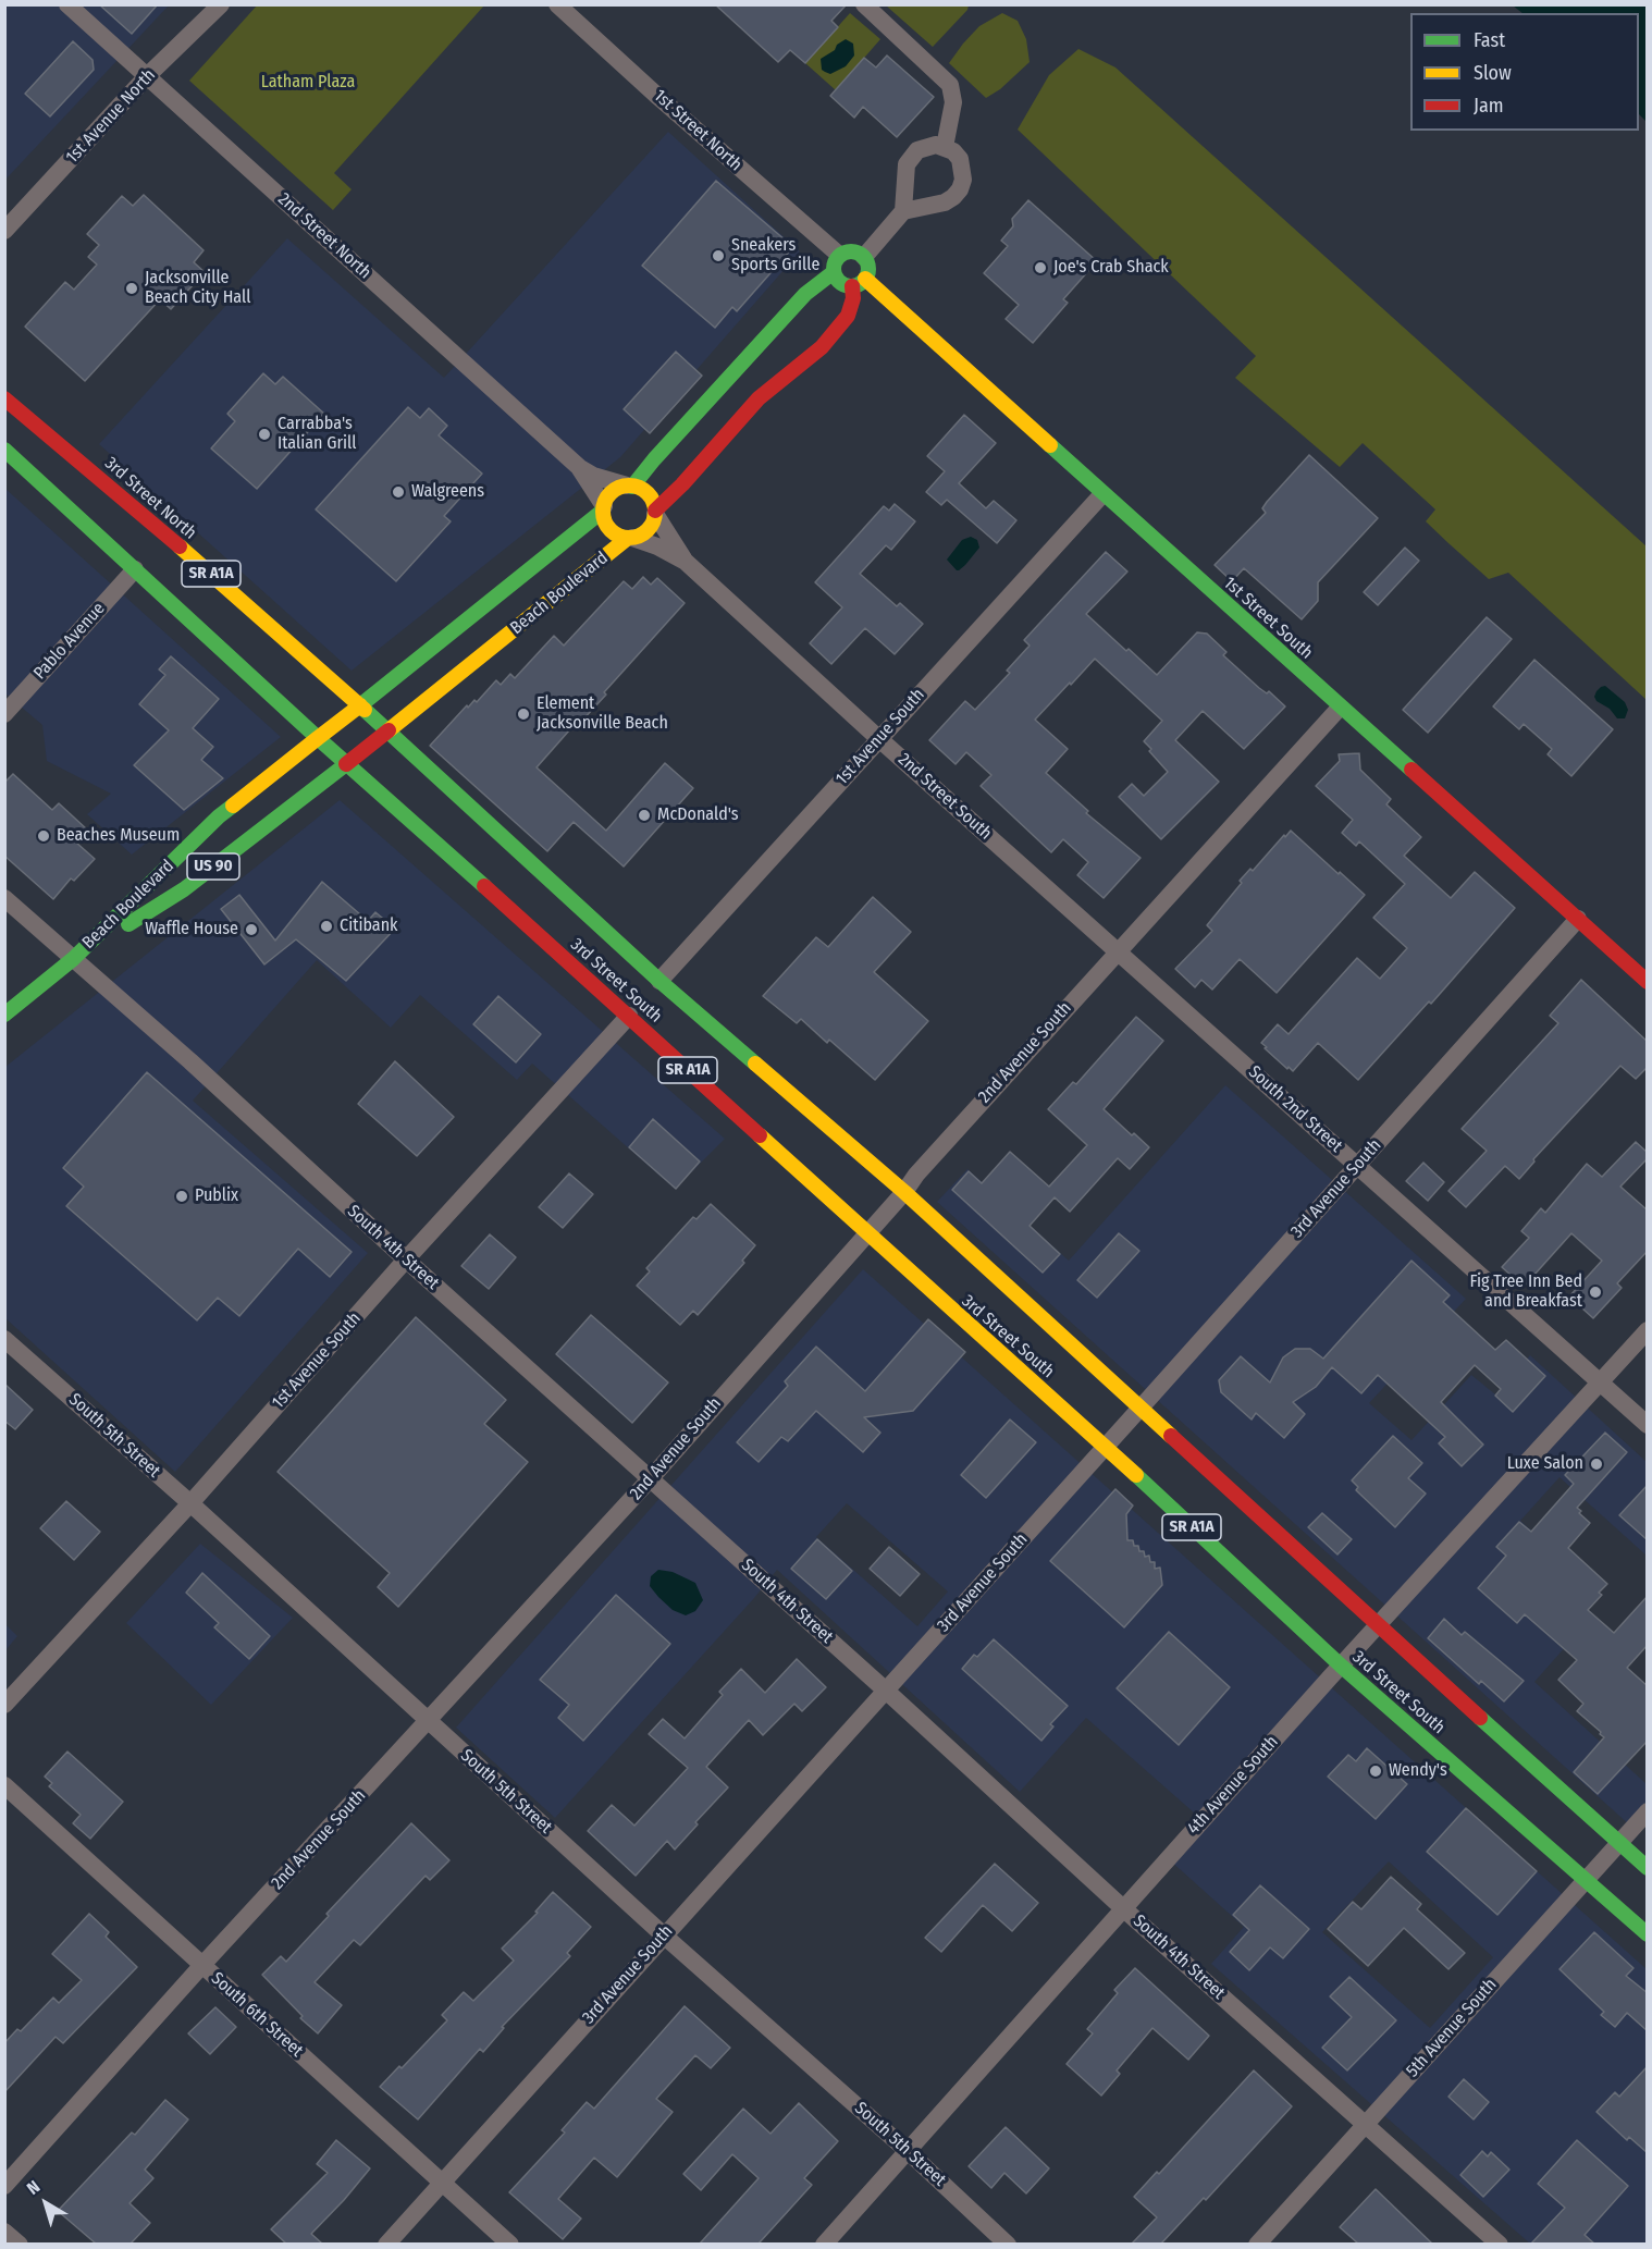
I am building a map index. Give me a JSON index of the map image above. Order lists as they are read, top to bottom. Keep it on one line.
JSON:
{"streets":{"main road":["3rd Street North","SR A1A","Beach Boulevard","1st Street South","US 90","3rd Street South"],"street":["1st Avenue North","1st Street North","2nd Street North","Pablo Avenue","1st Avenue South","2nd Street South","2nd Avenue South","South 2nd Street","3rd Avenue South","South 4th Street","South 5th Street","4th Avenue South","South 6th Street","5th Avenue South"]},"crossings":[["1st Avenue North","2nd Street North"],["1st Street North","1st Street South"],["3rd Street North","Beach Boulevard"],["3rd Street North","3rd Street South"],["SR A1A","Beach Boulevard"],["SR A1A","Pablo Avenue"],["SR A1A","3rd Street South"],["Beach Boulevard","US 90"],["Beach Boulevard","3rd Street South"],["Beach Boulevard","South 4th Street"],["1st Street South","1st Avenue South"],["1st Street South","2nd Avenue South"],["1st Street South","3rd Avenue South"],["1st Avenue South","2nd Street South"],["1st Avenue South","3rd Street South"],["1st Avenue South","South 4th Street"],["1st Avenue South","South 5th Street"],["2nd Street South","2nd Avenue South"],["2nd Street South","South 2nd Street"],["US 90","South 4th Street"],["3rd Street South","2nd Avenue South"],["3rd Street South","3rd Avenue South"],["3rd Street South","4th Avenue South"],["3rd Street South","5th Avenue South"],["2nd Avenue South","South 2nd Street"],["2nd Avenue South","South 4th Street"],["2nd Avenue South","South 5th Street"],["2nd Avenue South","South 6th Street"],["South 2nd Street","3rd Avenue South"],["South 2nd Street","4th Avenue South"],["3rd Avenue South","South 4th Street"],["3rd Avenue South","South 5th Street"],["3rd Avenue South","South 6th Street"],["South 4th Street","4th Avenue South"],["South 4th Street","5th Avenue South"],["South 5th Street","4th Avenue South"]],"parks":["Latham Plaza"],"places":["Sneakers Sports Grille","Joe's Crab Shack","Jacksonville Beach City Hall","Carrabba's Italian Grill","Walgreens","Element Jacksonville Beach","McDonald's","Beaches Museum","Citibank","Waffle House","Publix","Fig Tree Inn Bed and Breakfast","Luxe Salon","Wendy's"],"legend":["Fast","Slow","Jam"],"north":"top left"}
